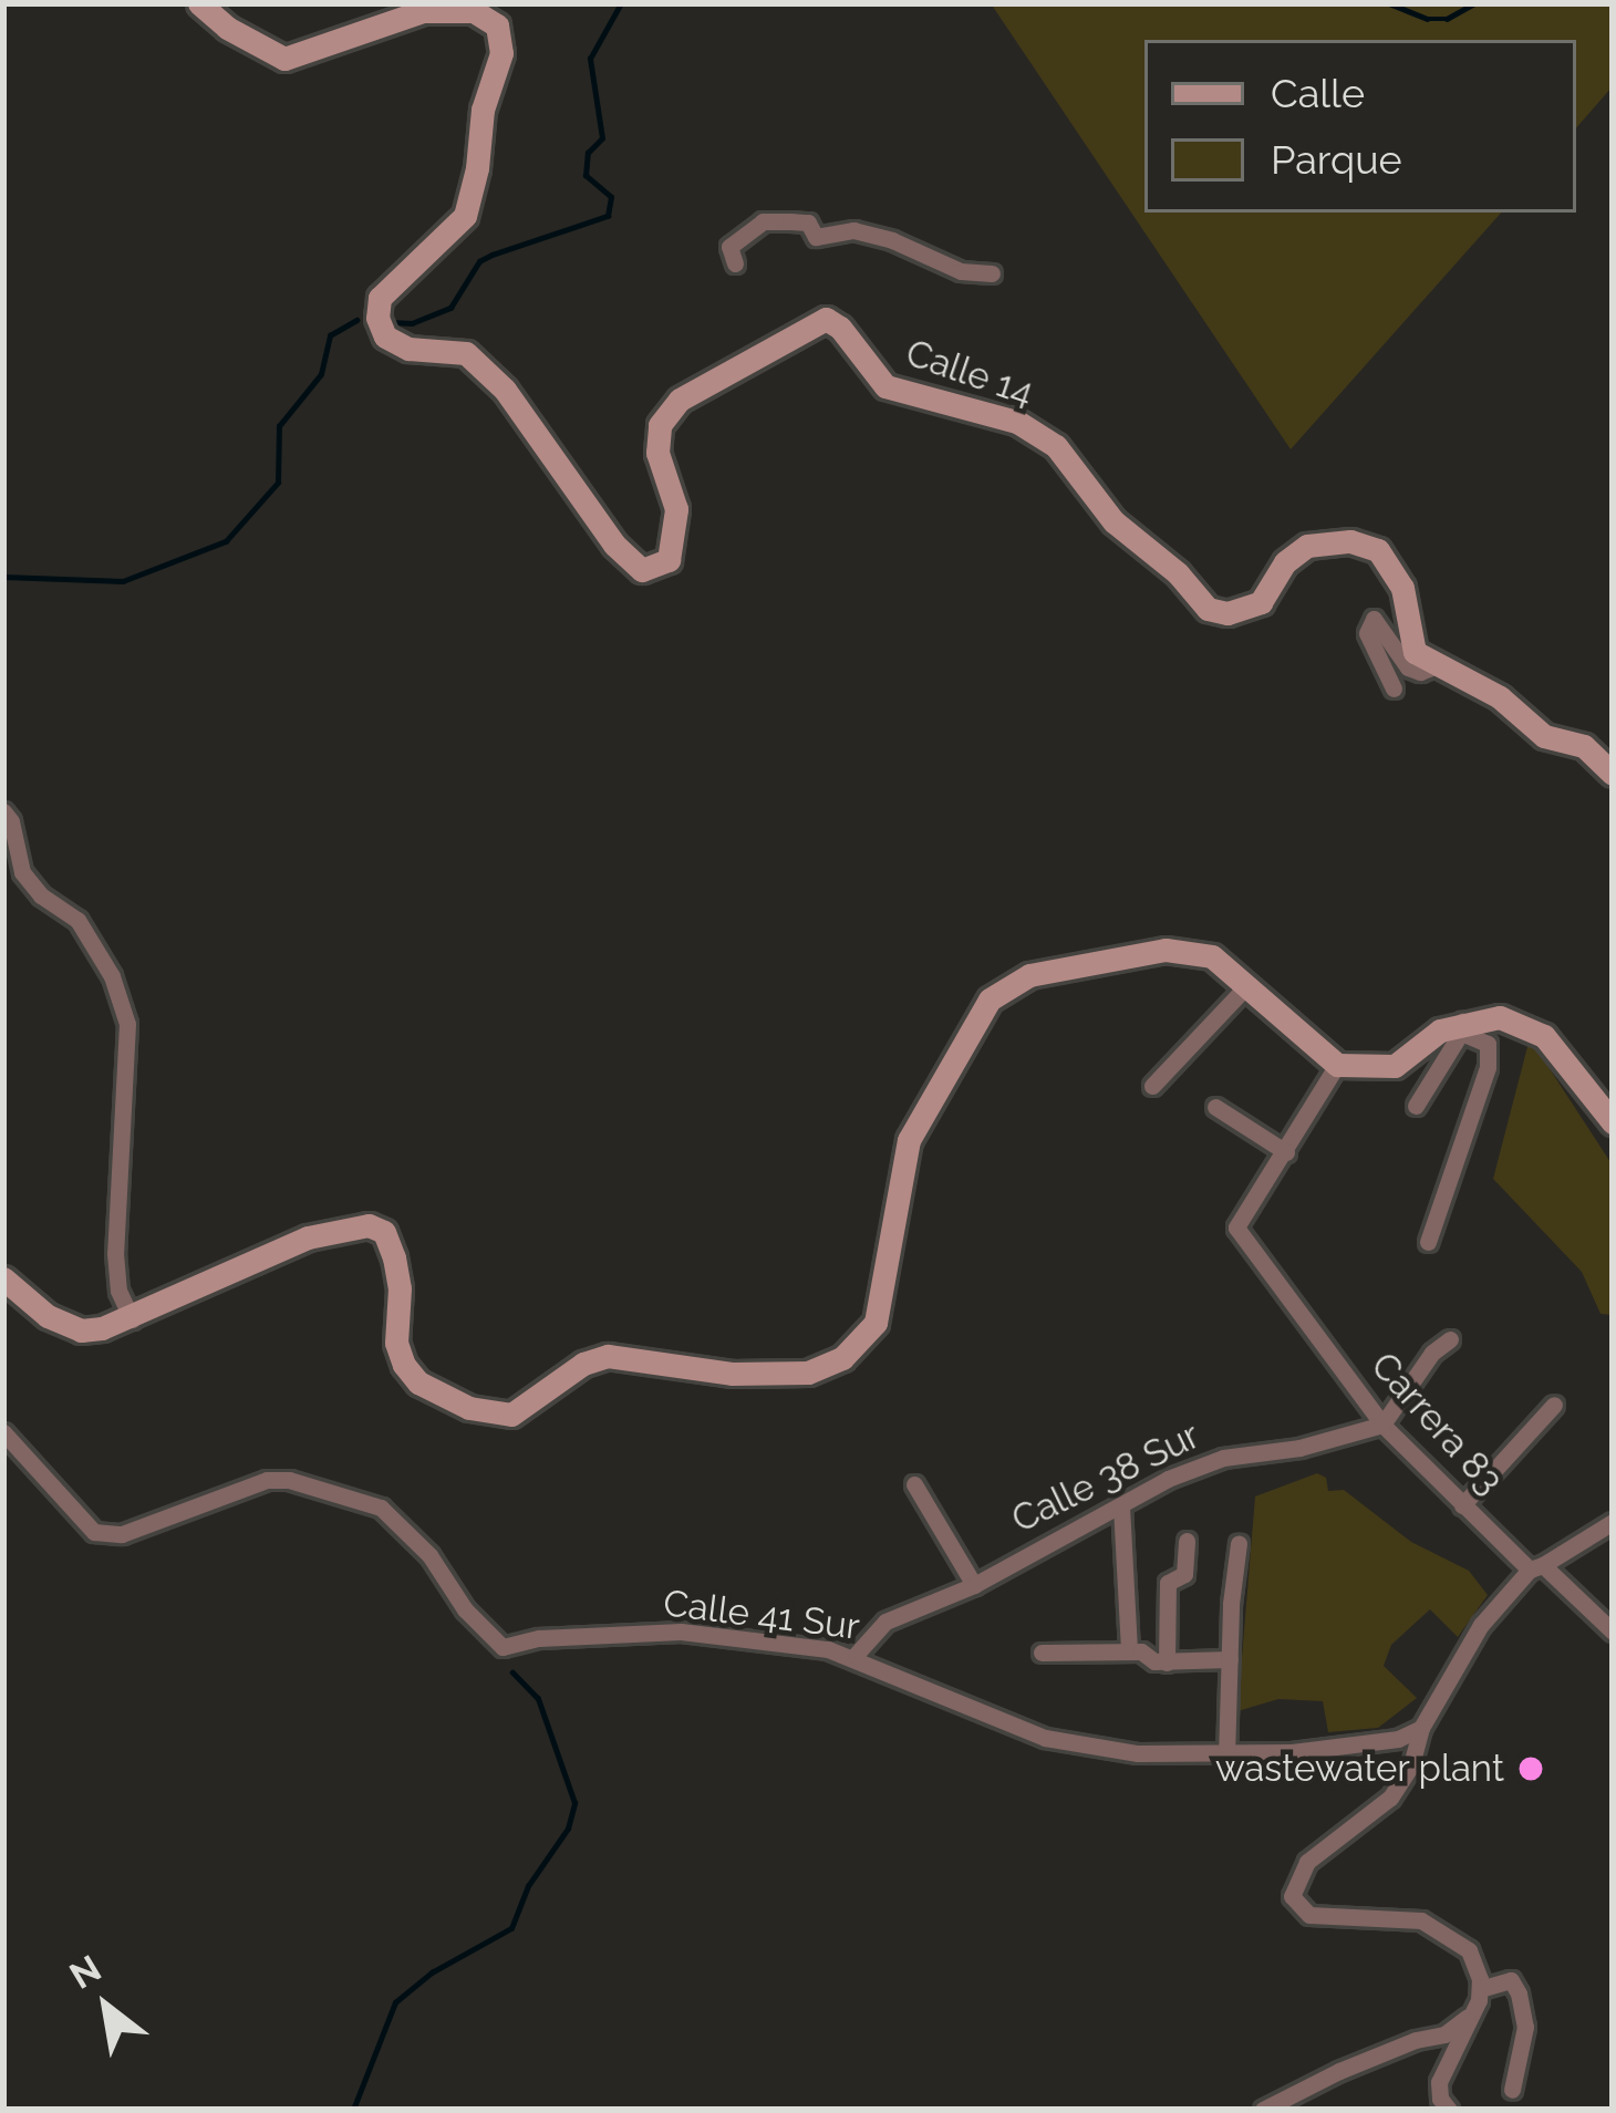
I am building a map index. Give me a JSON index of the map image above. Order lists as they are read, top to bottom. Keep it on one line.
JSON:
{"streets":{"street":["Calle 14","Carrera 83","Calle 38 Sur","Calle 41 Sur"]},"crossings":[["Carrera 83","Calle 38 Sur"],["Calle 38 Sur","Calle 41 Sur"]],"places":["wastewater plant"],"legend":["Calle","Parque"],"north":"top left"}
